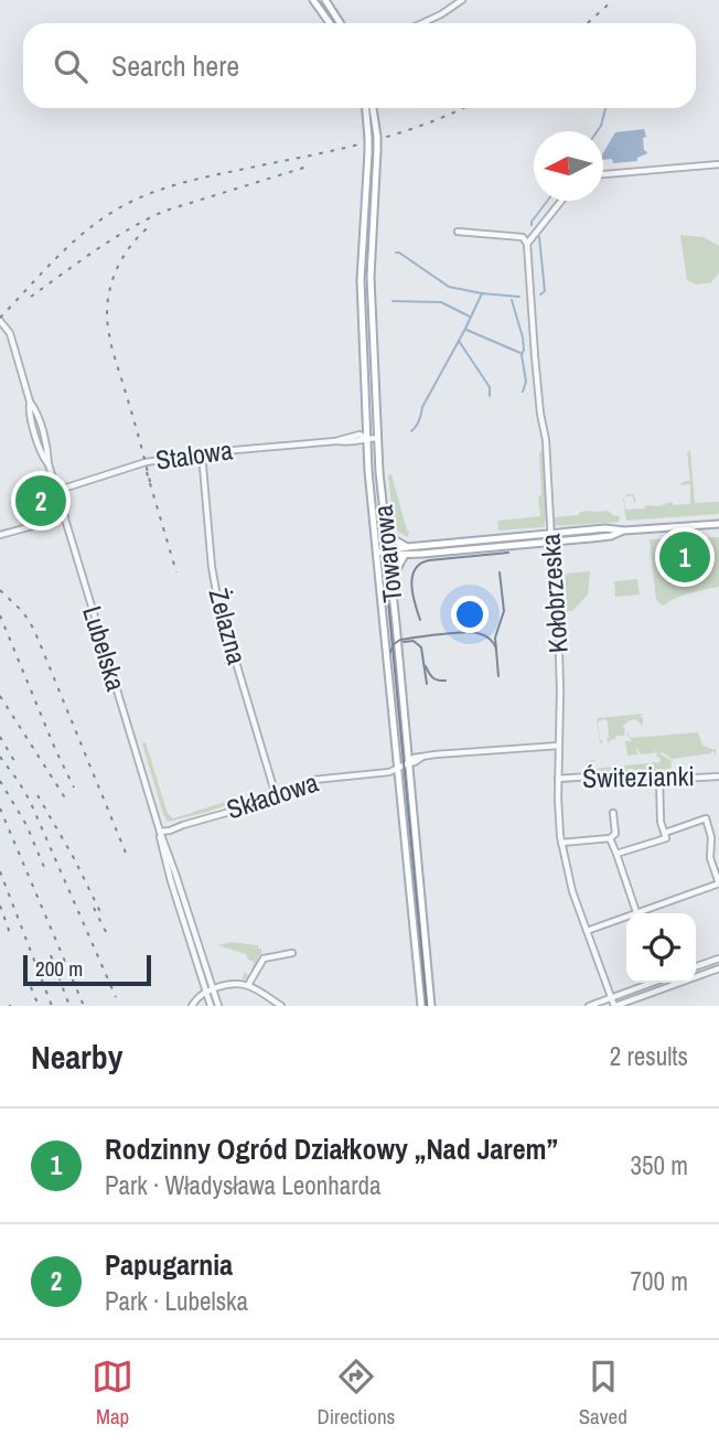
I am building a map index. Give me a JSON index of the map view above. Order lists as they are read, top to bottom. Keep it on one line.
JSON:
{"streets":{"main road":["Towarowa"],"street":["Stalowa","Kołobrzeska","Żelazna","Lubelska","Świtezianki","Składowa"]},"crossings":[["Stalowa","Żelazna"],["Stalowa","Lubelska"],["Towarowa","Składowa"],["Kołobrzeska","Świtezianki"],["Kołobrzeska","Składowa"],["Żelazna","Składowa"],["Lubelska","Składowa"]],"scale_bar":"200 m","north":"left","page":{"search":"Search here","pins":["2","1"],"scale":"200 m","heading":["Nearby","2 results"],"list":[{"mark":"1","name":"Rodzinny Ogród Działkowy „Nad Jarem”","note":"Park · Władysława Leonharda","value":"350 m"},{"mark":"2","name":"Papugarnia","note":"Park · Lubelska","value":"700 m"}],"nav":["Map","Directions","Saved"]}}
